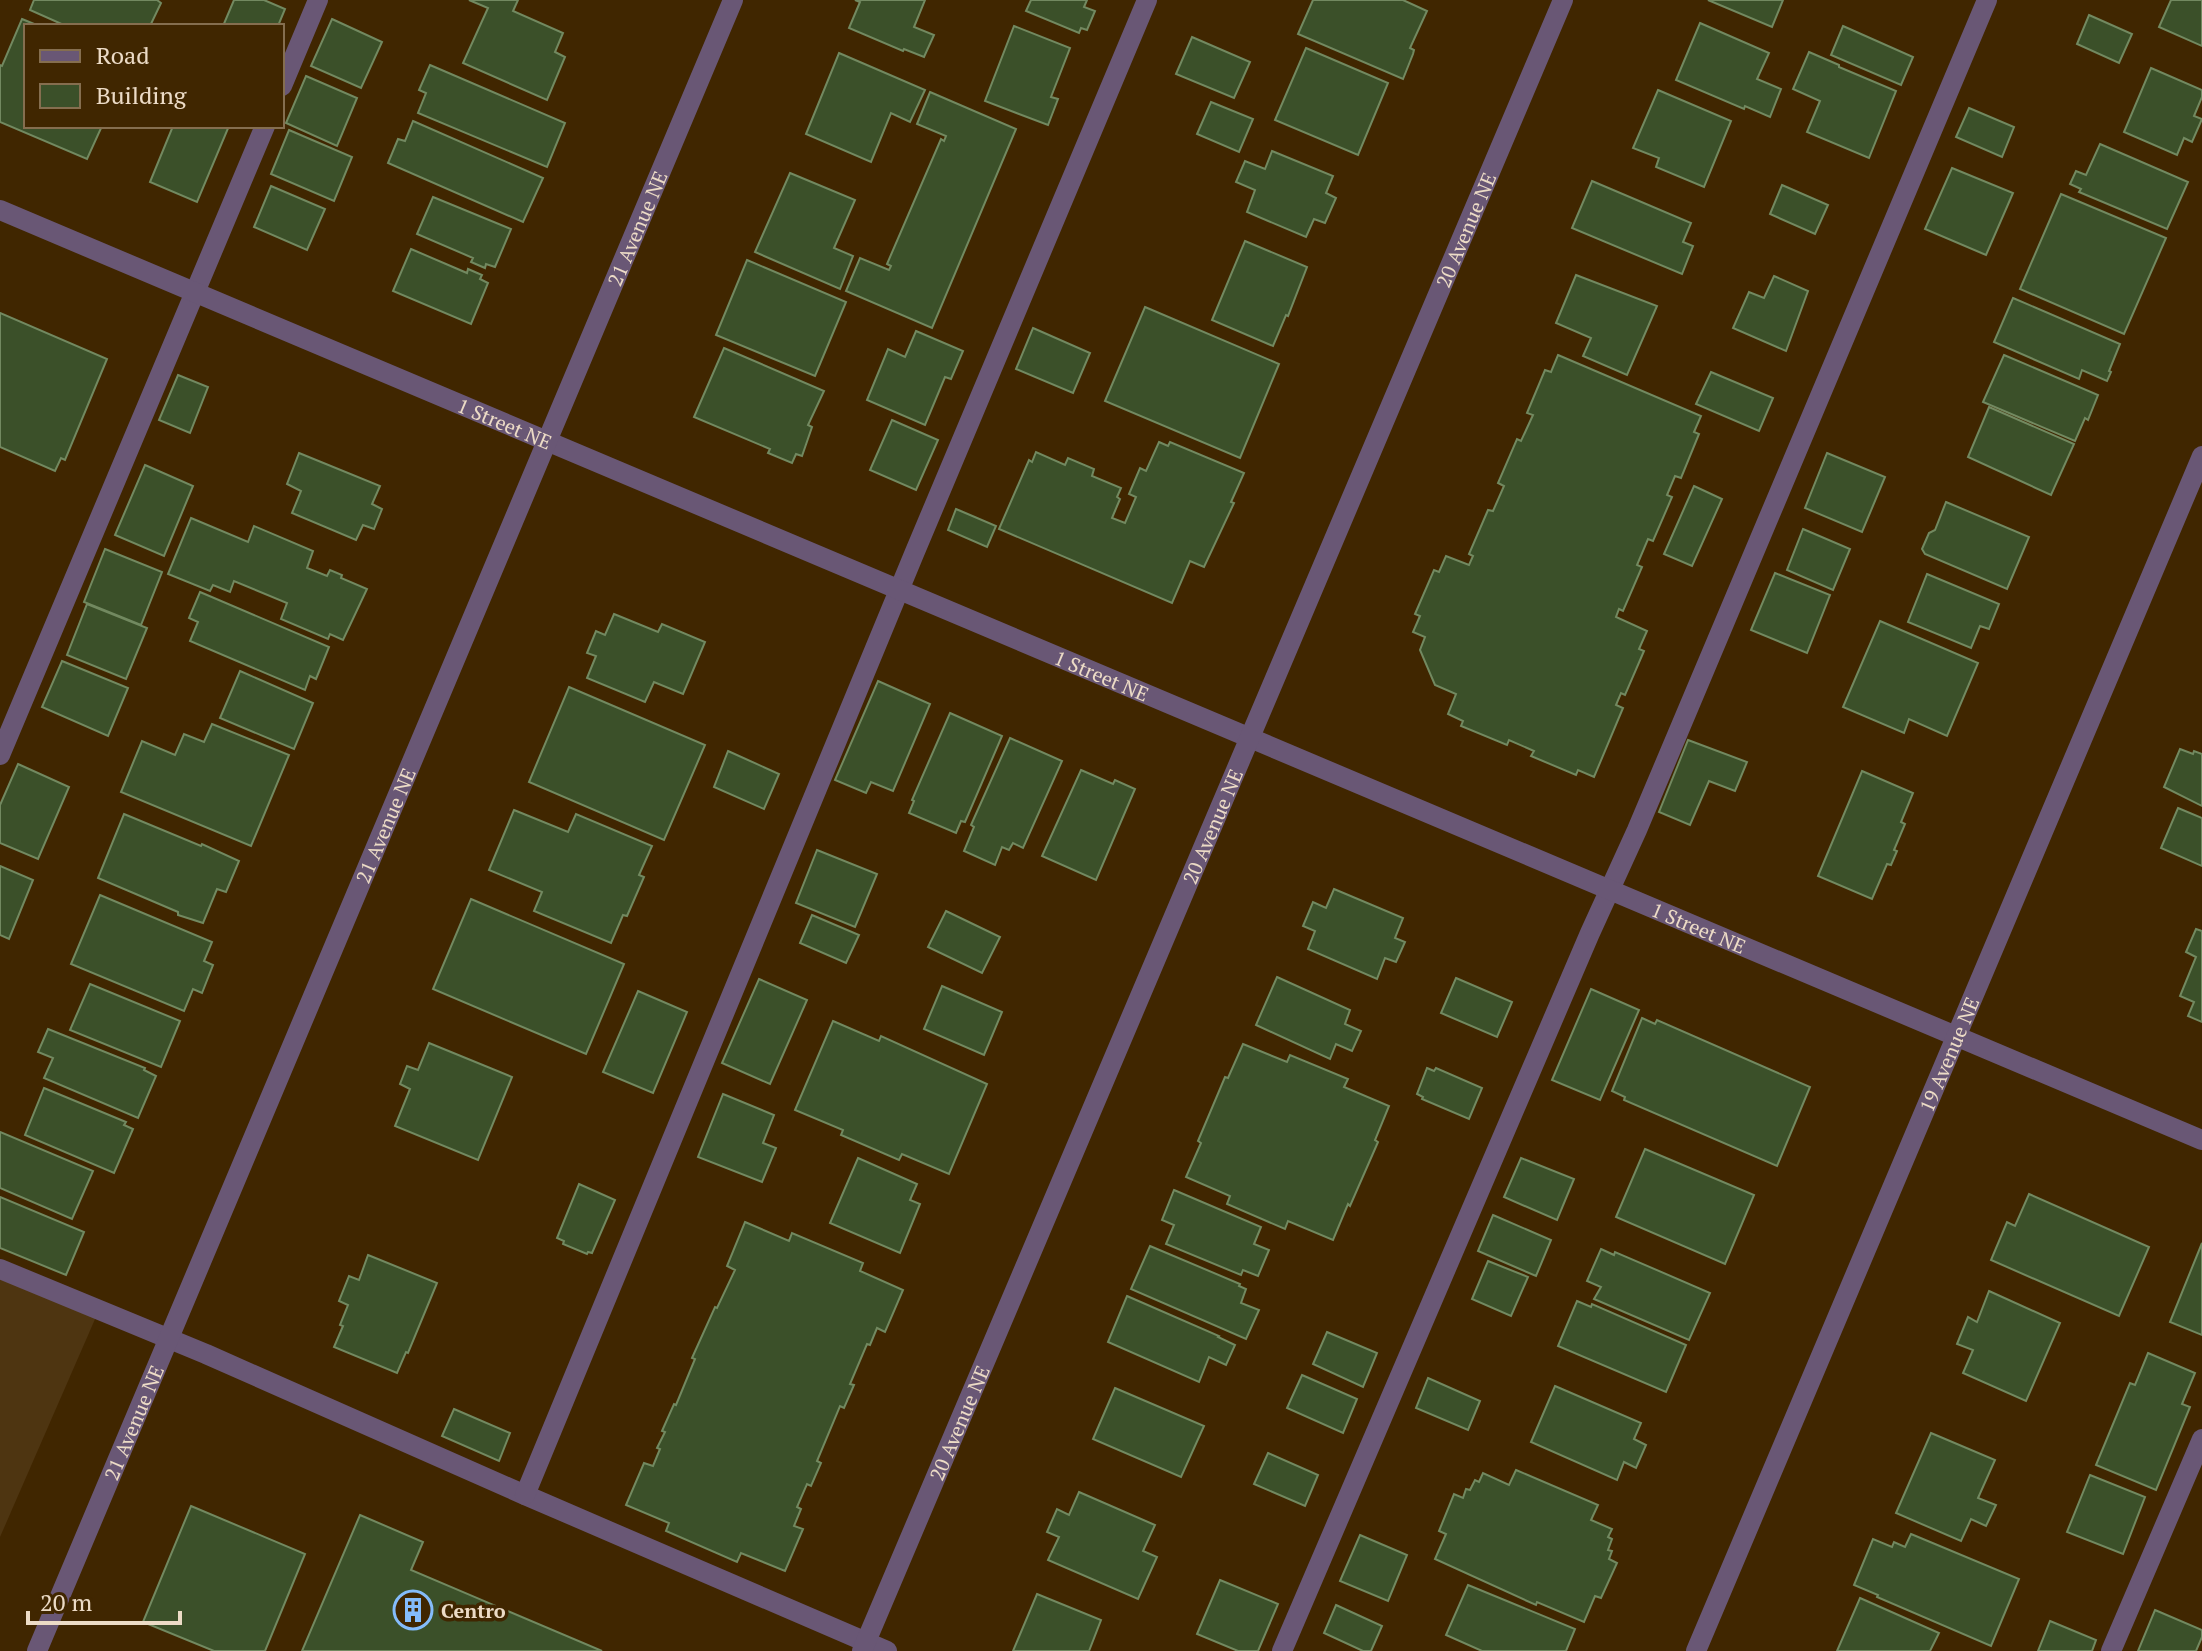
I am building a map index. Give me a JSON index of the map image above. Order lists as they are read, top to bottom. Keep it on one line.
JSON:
{"streets":{"street":["21 Avenue NE","20 Avenue NE","1 Street NE","19 Avenue NE"]},"crossings":[["21 Avenue NE","1 Street NE"],["20 Avenue NE","1 Street NE"],["1 Street NE","19 Avenue NE"]],"places":{"building":["Centro"]},"legend":["Road","Building"],"scale_bar":"20 m"}
